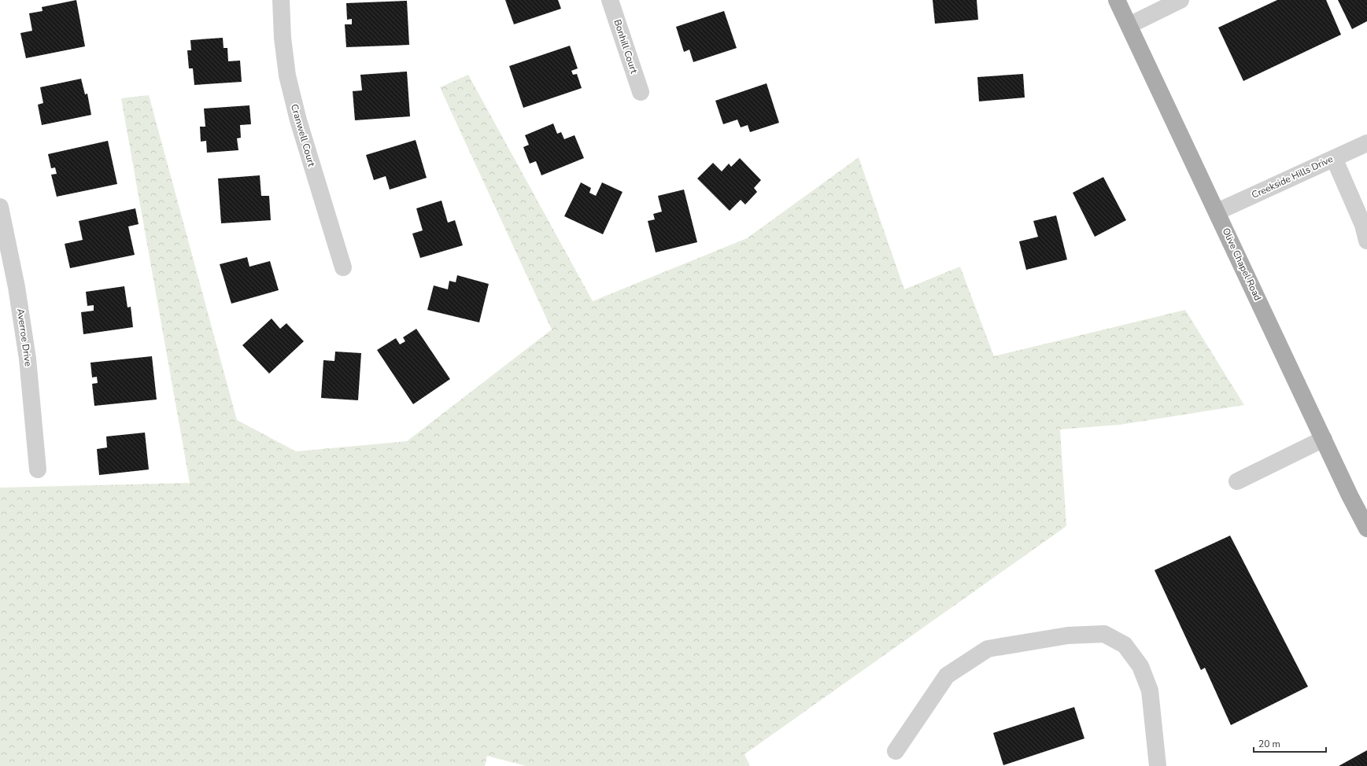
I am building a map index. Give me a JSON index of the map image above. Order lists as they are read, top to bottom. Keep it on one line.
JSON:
{"streets":{"main road":["Olive Chapel Road"],"street":["Bonhill Court","Cranwell Court","Creekside Hills Drive","Averroe Drive"]},"crossings":[["Creekside Hills Drive","Olive Chapel Road"]],"scale_bar":"20 m"}
